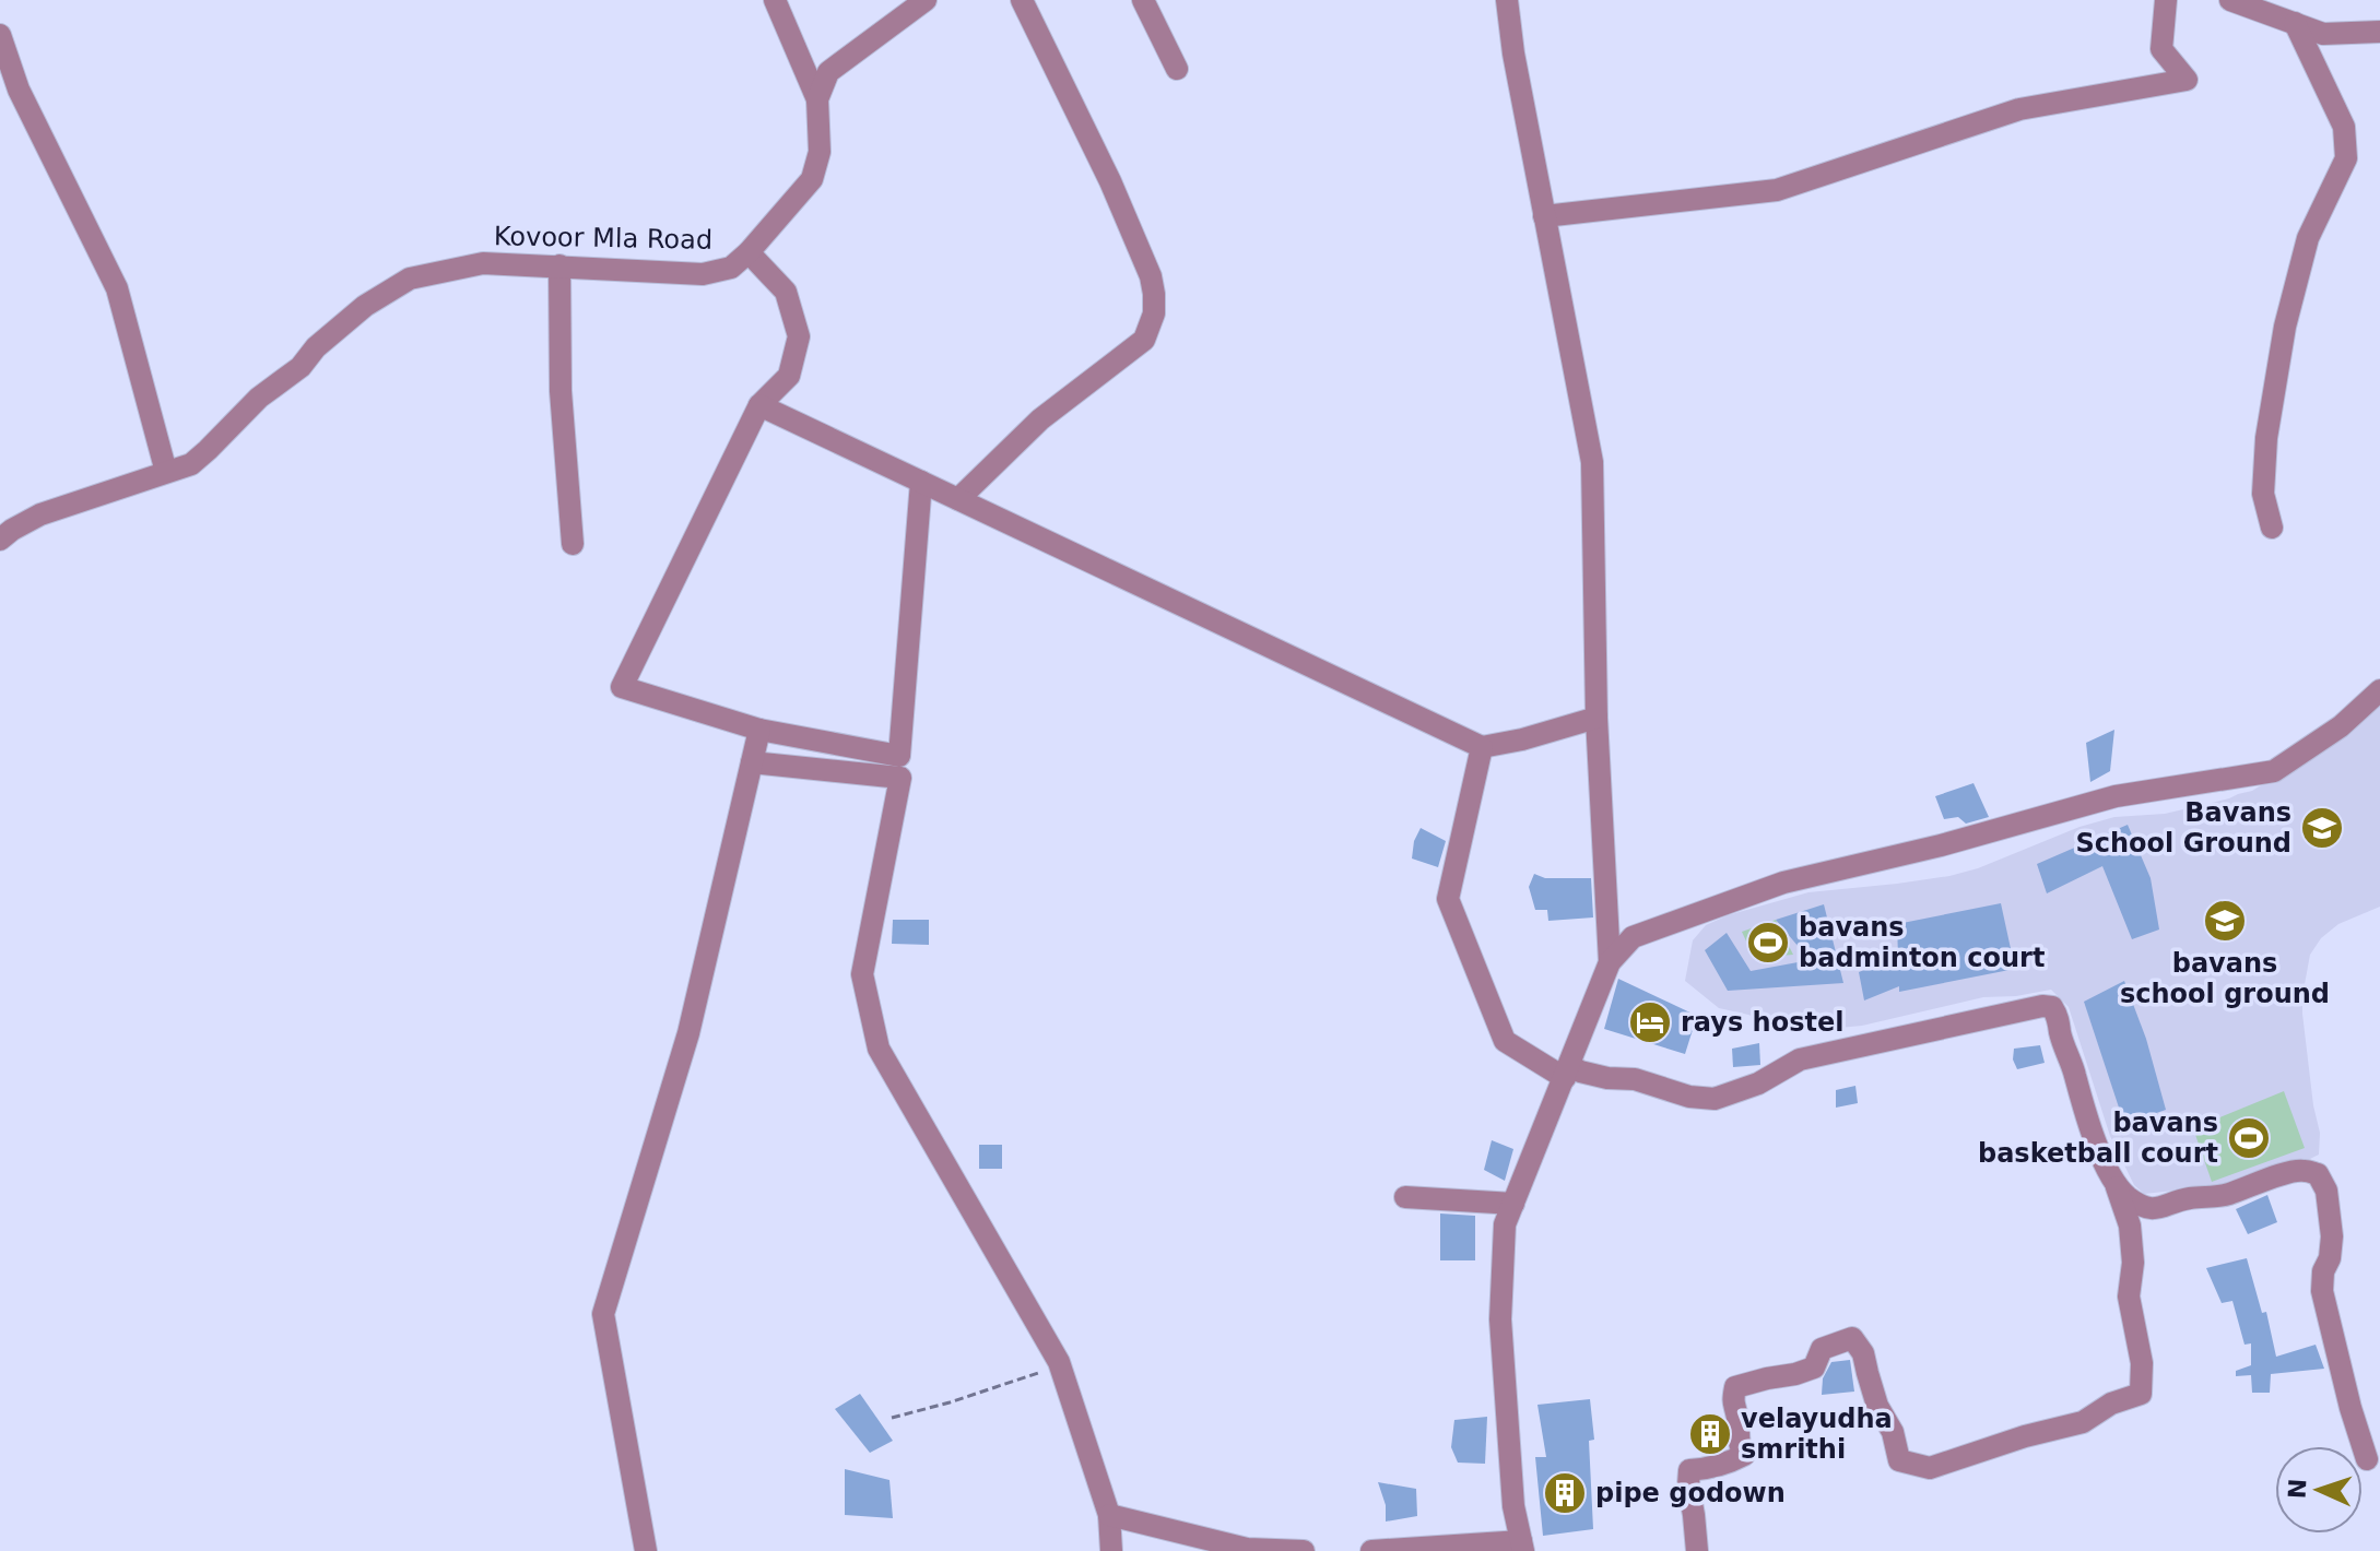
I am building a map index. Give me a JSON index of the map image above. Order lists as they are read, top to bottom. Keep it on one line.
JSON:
{"streets":{"street":["Kovoor Mla Road"]},"places":{"school or university":["Bavans School Ground","bavans school ground"],"sports":["bavans badminton court","bavans basketball court"],"hotel":["rays hostel"],"building":["velayudha smrithi","pipe godown"]},"north":"left"}
